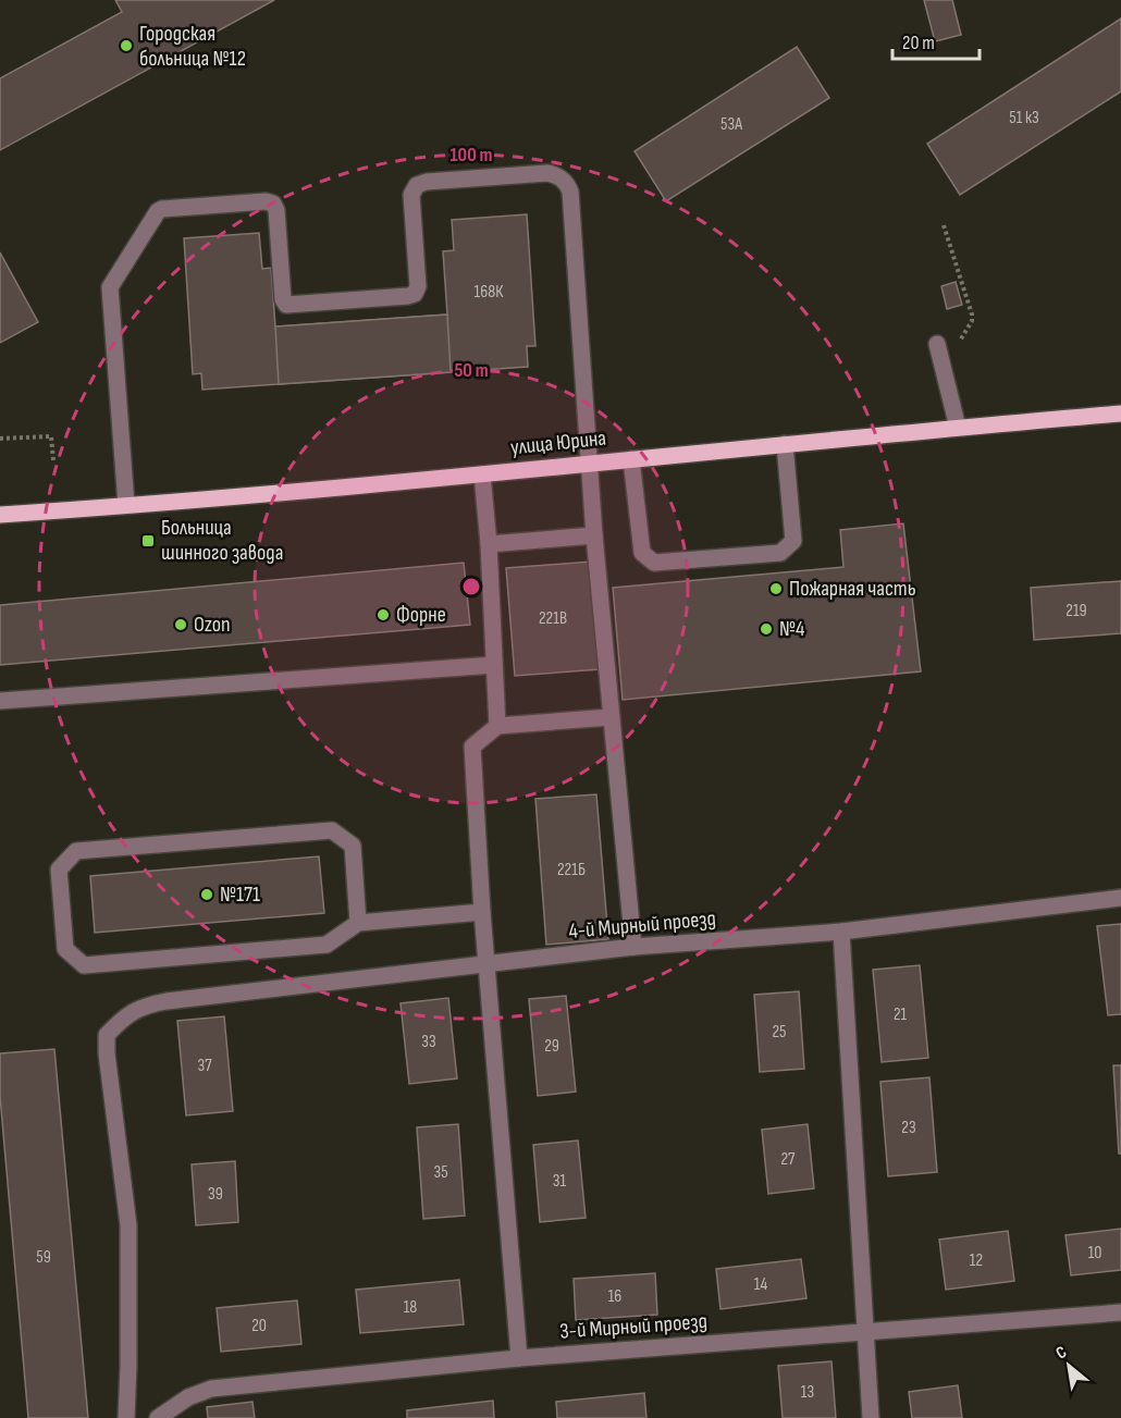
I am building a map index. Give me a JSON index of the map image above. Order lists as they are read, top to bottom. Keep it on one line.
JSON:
{"streets":{"main road":["улица Юрина"],"street":["4-й Мирный проезд","3-й Мирный проезд"]},"places":{"other":["Городская больница №12","Пожарная часть","Форне","Ozon","№4","№171"],"transit":["Больница шинного завода"]},"house_numbers":["51 к3","53А","168К","219","221В","221Б","21","25","33","29","37","23","27","35","31","39","10","59","12","14","16","18","20","13"],"scale_bar":"20 m","north":"top left","rings":["100 m","50 m"]}
